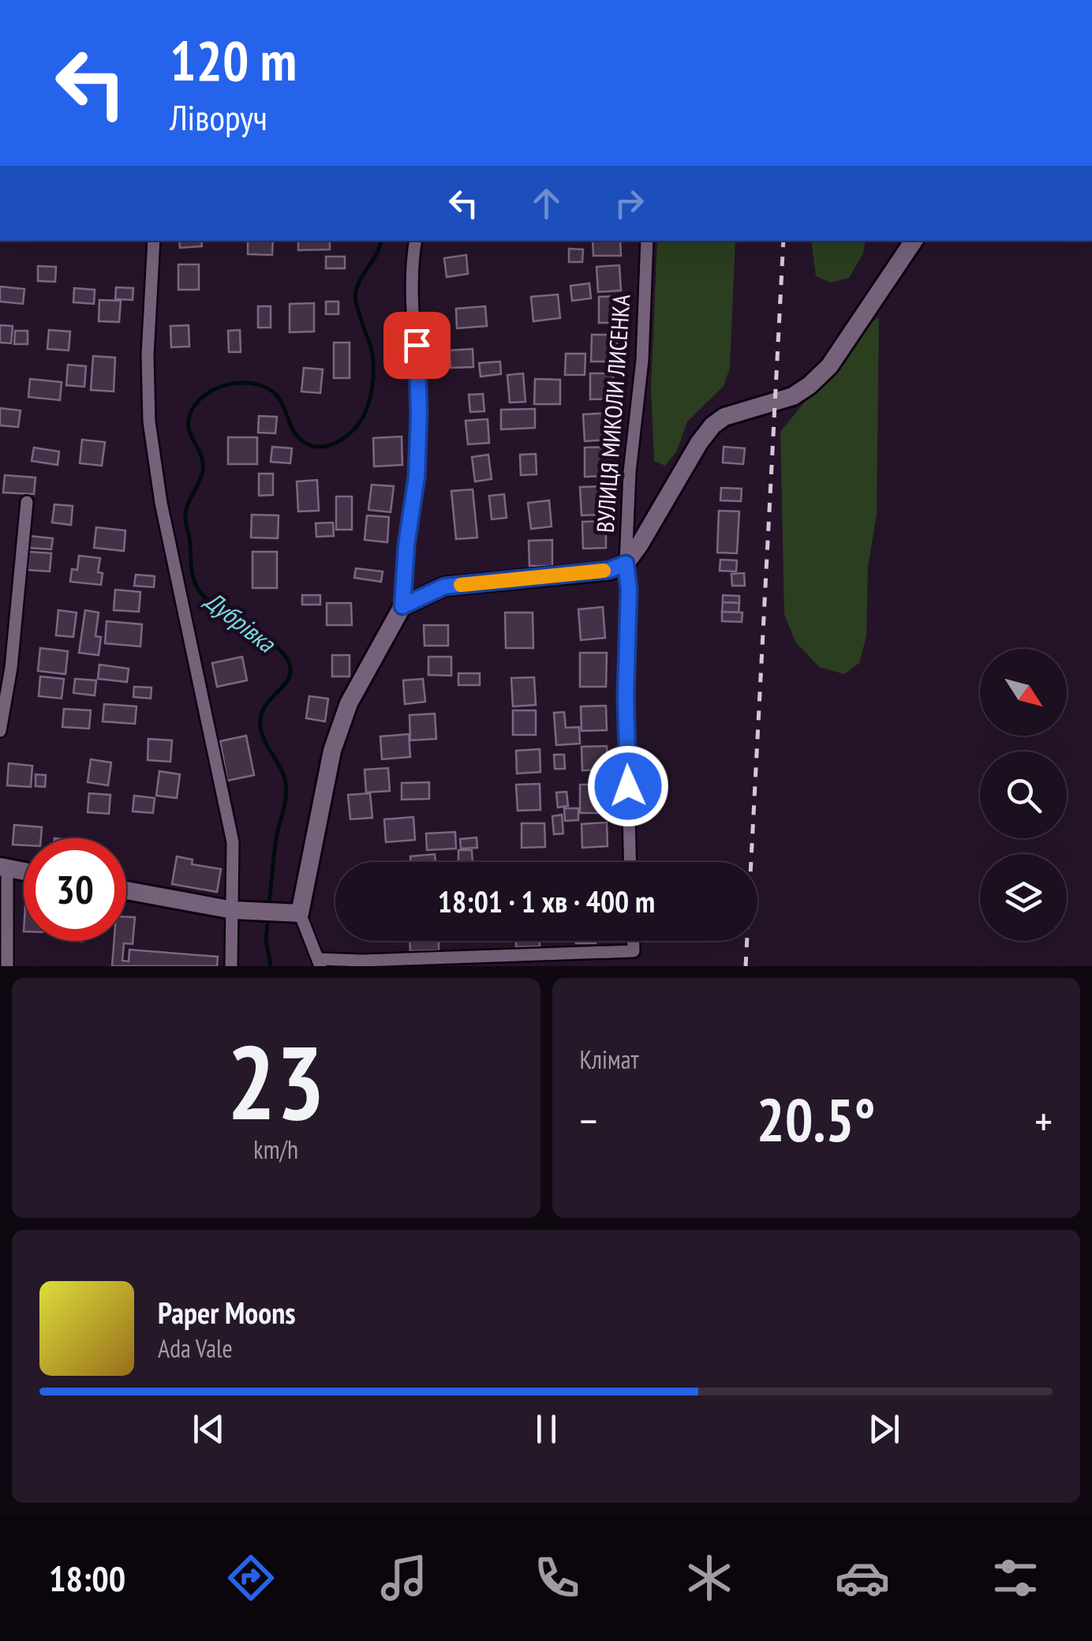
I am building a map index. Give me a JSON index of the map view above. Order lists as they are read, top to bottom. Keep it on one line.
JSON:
{"streets":{"street":["ВУЛИЦЯ МИКОЛИ ЛИСЕНКА"]},"water":["Дубрівка"],"north":"bottom right","page":{"turn":["120 m","Ліворуч"],"limit":"30","trip":"18:01 · 1 хв · 400 m","tile":[["23","km/h"],"Клімат"],"heat":["−","20.5°","+"],"song":["Paper Moons","Ada Vale"],"tabs":"18:00"}}
